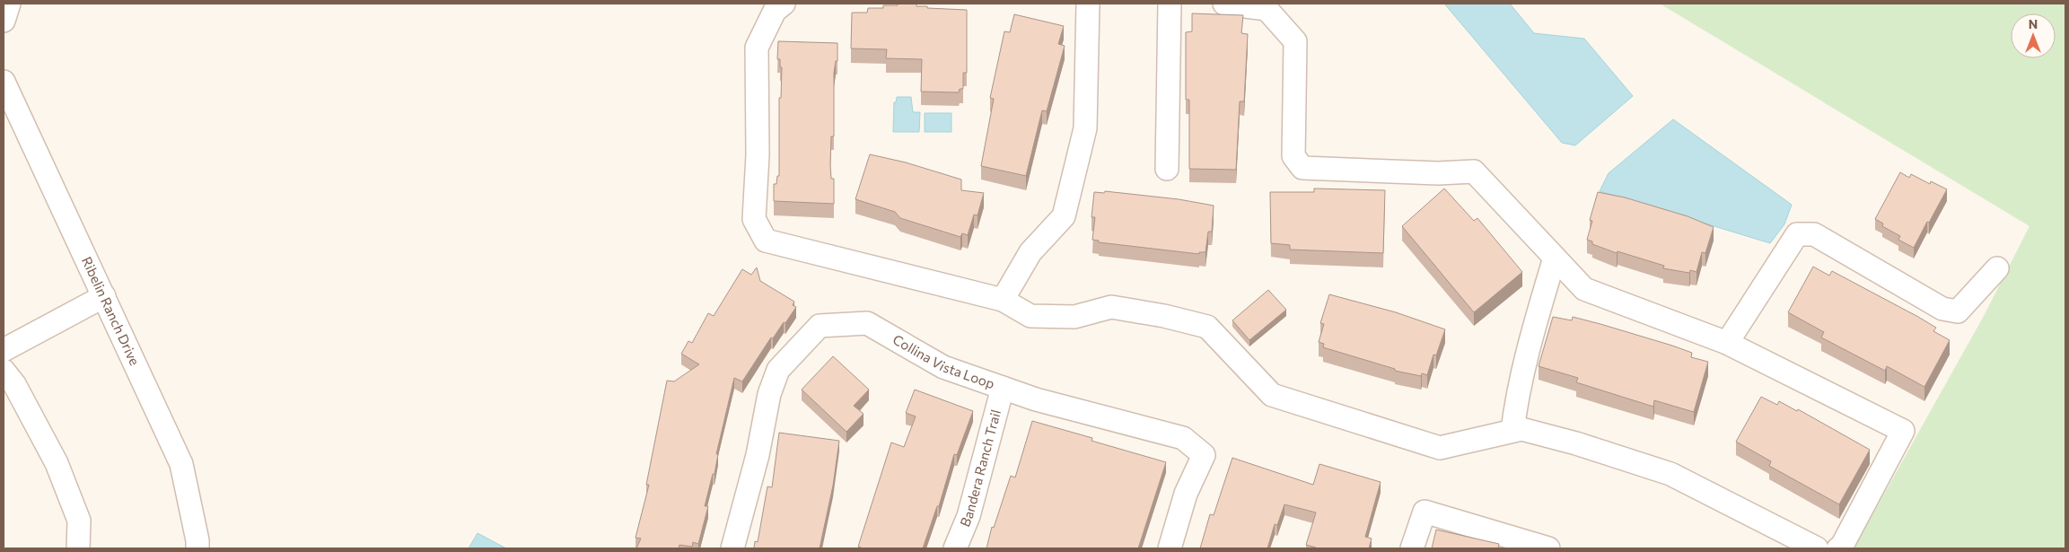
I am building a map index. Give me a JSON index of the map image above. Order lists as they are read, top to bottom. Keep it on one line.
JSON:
{"streets":{"street":["Ribelin Ranch Drive","Collina Vista Loop","Bandera Ranch Trail"]},"crossings":[["Collina Vista Loop","Bandera Ranch Trail"]],"north":"top"}
